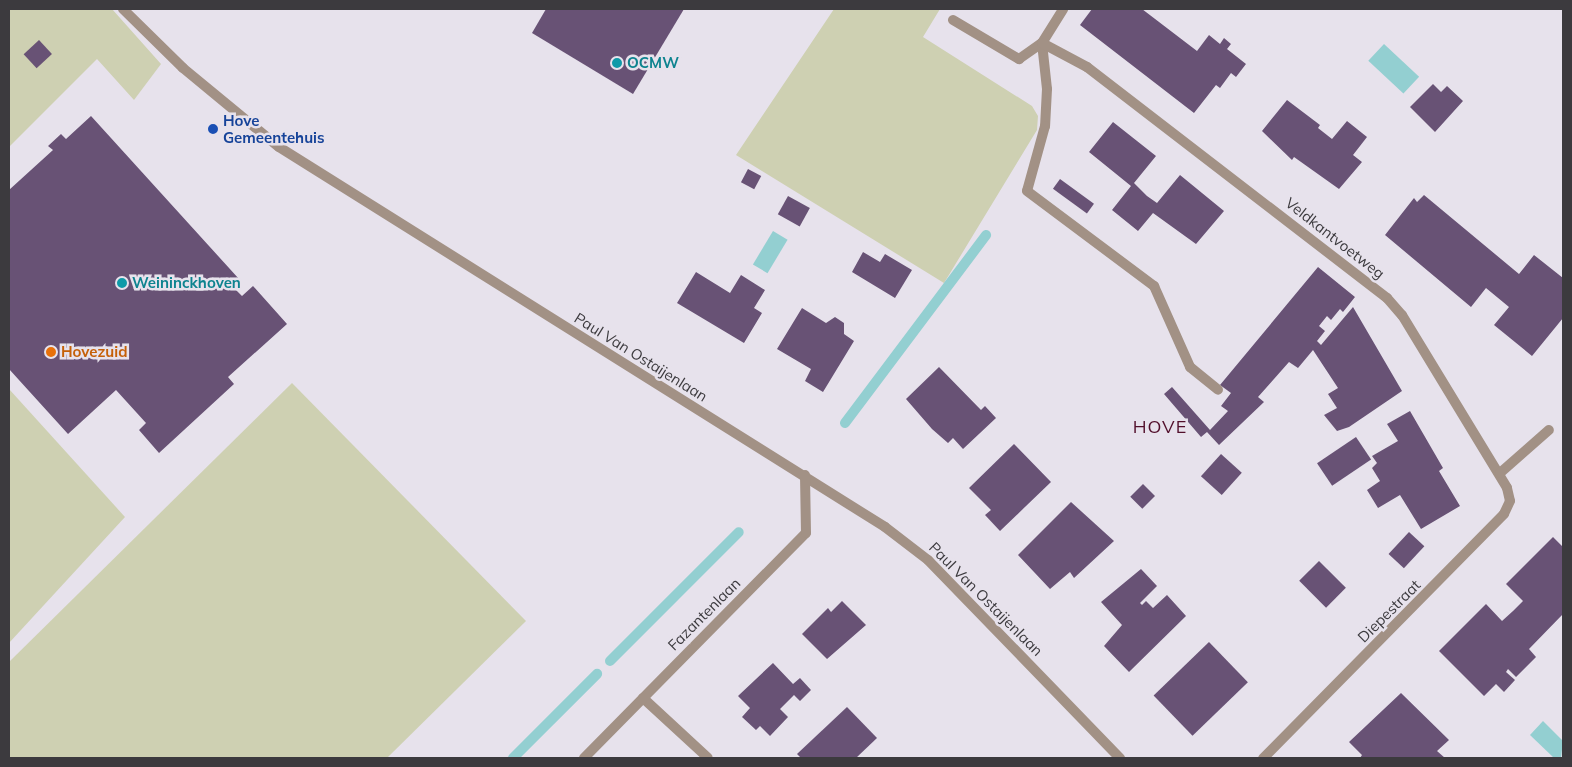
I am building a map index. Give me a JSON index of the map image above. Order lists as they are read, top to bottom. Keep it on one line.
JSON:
{"streets":{"street":["Veldkantvoetweg","Paul Van Ostaijenlaan","Diepestraat","Fazantenlaan"]},"crossings":[["Veldkantvoetweg","Diepestraat"],["Paul Van Ostaijenlaan","Fazantenlaan"]],"districts":["HOVE"],"places":["OCMW","Hove Gemeentehuis","Weininckhoven","Hovezuid"]}
